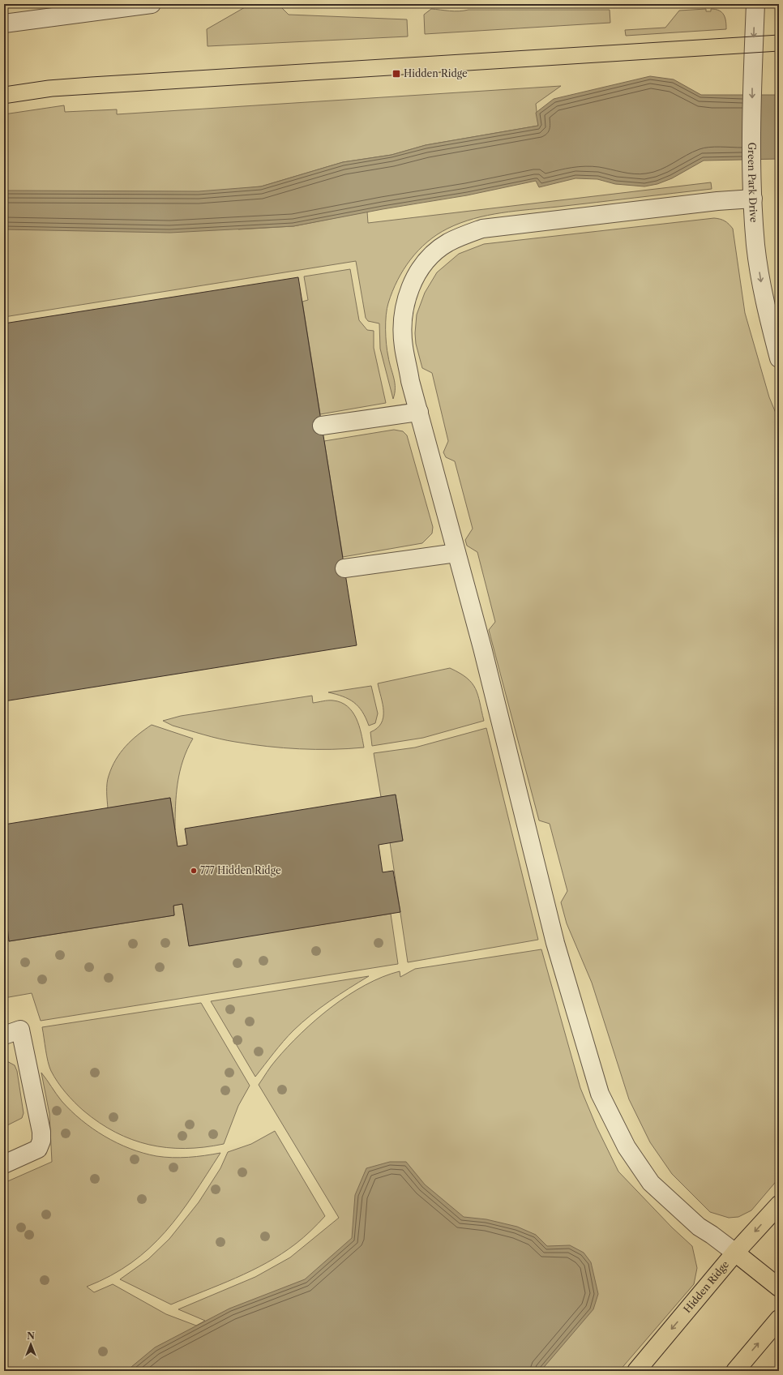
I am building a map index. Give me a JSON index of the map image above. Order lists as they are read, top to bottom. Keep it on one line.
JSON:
{"streets":{"main road":["Hidden Ridge"],"street":["Green Park Drive"]},"one_way":["Green Park Drive"],"places":{"transit":["Hidden Ridge"],"other":["777 Hidden Ridge"]},"north":"top"}
